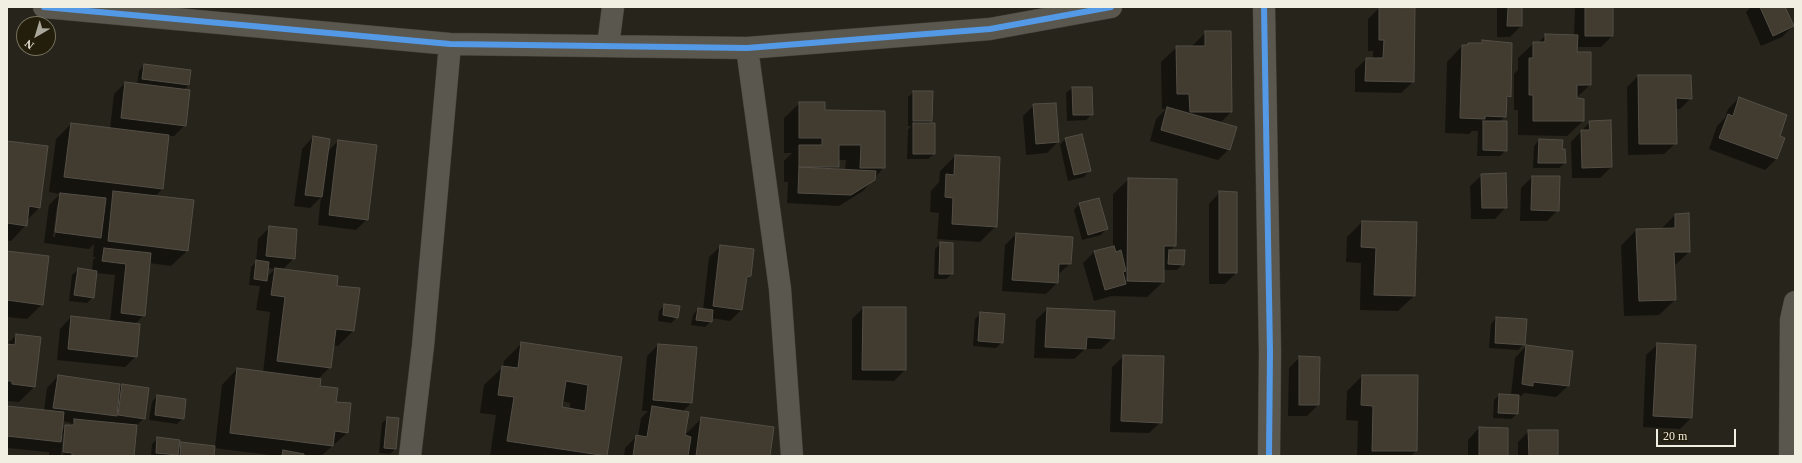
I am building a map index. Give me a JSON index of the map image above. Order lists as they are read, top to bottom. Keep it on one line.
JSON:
{"scale_bar":"20 m","north":"bottom left"}
